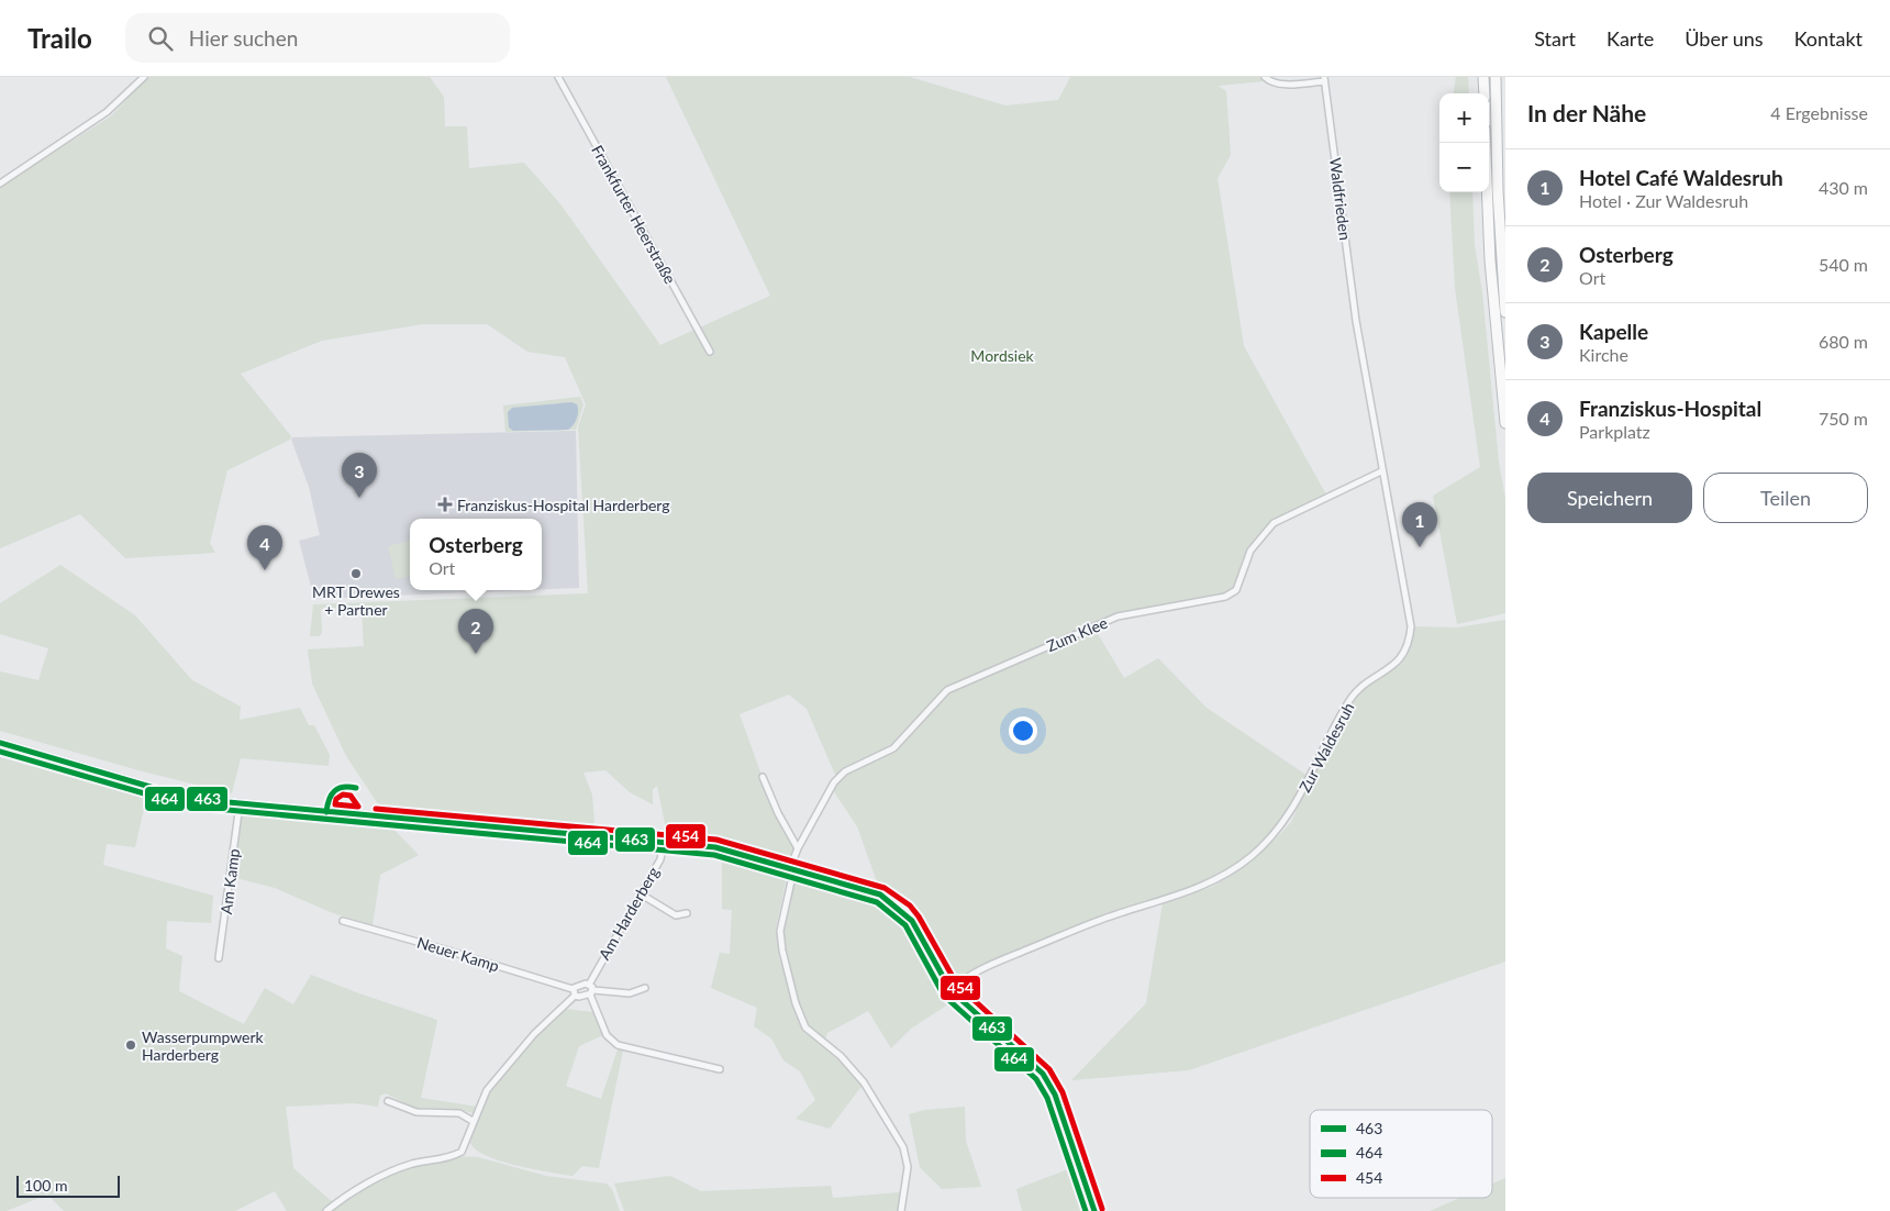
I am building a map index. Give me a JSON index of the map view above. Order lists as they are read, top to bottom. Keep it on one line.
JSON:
{"streets":{"street":["Waldfrieden","Frankfurter Heerstraße","Zum Klee","Zur Waldesruh","Am Kamp","Am Harderberg","Neuer Kamp"]},"crossings":[["Waldfrieden","Zur Waldesruh"],["Zum Klee","Zur Waldesruh"]],"parks":["Mordsiek"],"places":{"health":["Franziskus-Hospital Harderberg"],"other":["MRT Drewes + Partner","Wasserpumpwerk Harderberg"]},"lines":["transit line 463","transit line 464","transit line 454"],"legend":["463","464","454"],"scale_bar":"100 m","page":{"header":"Trailo","search":"Hier suchen","nav":["Start","Karte","Über uns","Kontakt"],"heading":["In der Nähe","4 Ergebnisse"],"map_buttons":["+","−"],"list":[{"mark":"1","name":"Hotel Café Waldesruh","note":"Hotel · Zur Waldesruh","value":"430 m"},{"mark":"2","name":"Osterberg","note":"Ort","value":"540 m"},{"mark":"3","name":"Kapelle","note":"Kirche","value":"680 m"},{"mark":"4","name":"Franziskus-Hospital","note":"Parkplatz","value":"750 m"}],"pins":["3","1","4","2"],"buttons":["Speichern","Teilen"],"popup":["Osterberg","Ort"],"scale":"100 m"}}
